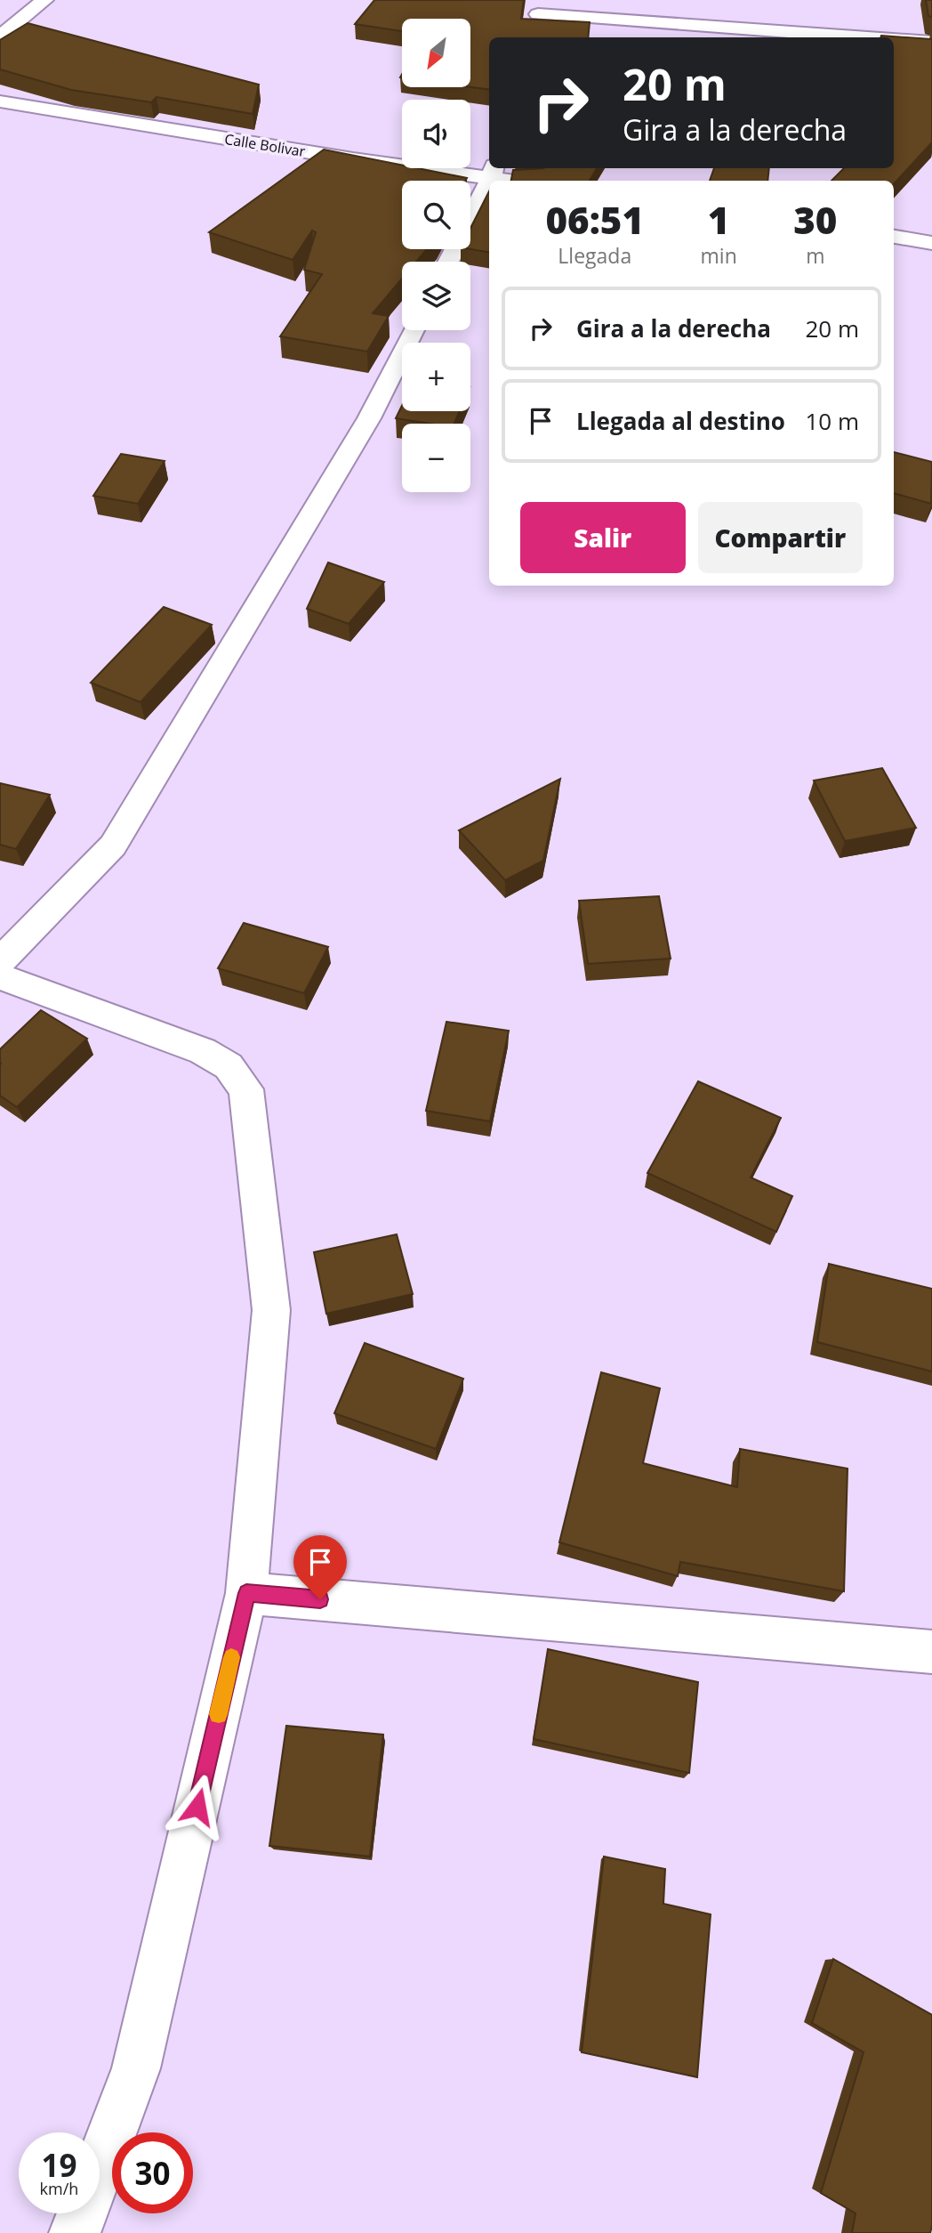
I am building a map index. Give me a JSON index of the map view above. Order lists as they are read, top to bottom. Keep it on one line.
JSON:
{"streets":{"street":["Calle Bolivar"]},"north":"bottom left","page":{"map_buttons":["+","−"],"turn":["20 m","Gira a la derecha"],"eta":["06:51","Llegada","1","min","30","m"],"list":[{"name":"Gira a la derecha","value":"20 m"},{"name":"Llegada al destino","value":"10 m"}],"buttons":["Salir","Compartir"],"speed":"19 km/h","limit":"30"}}
